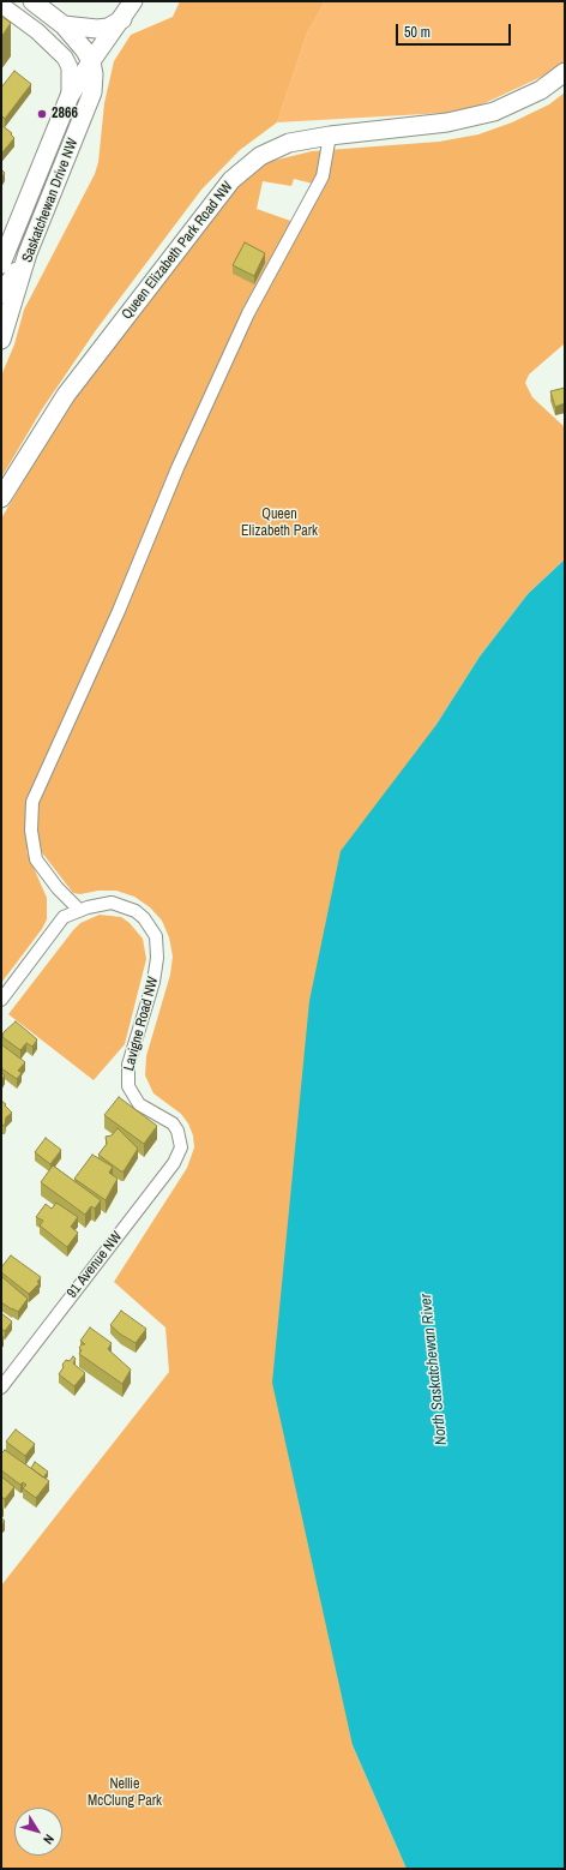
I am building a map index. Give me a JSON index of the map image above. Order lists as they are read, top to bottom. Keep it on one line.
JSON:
{"streets":{"main road":["Saskatchewan Drive NW","Queen Elizabeth Park Road NW"],"street":["Lavigne Road NW","91 Avenue NW"]},"crossings":[["Lavigne Road NW","91 Avenue NW"]],"water":["North Saskatchewan River"],"parks":["Queen Elizabeth Park","Nellie McClung Park"],"places":["2866"],"scale_bar":"50 m","north":"bottom right"}
